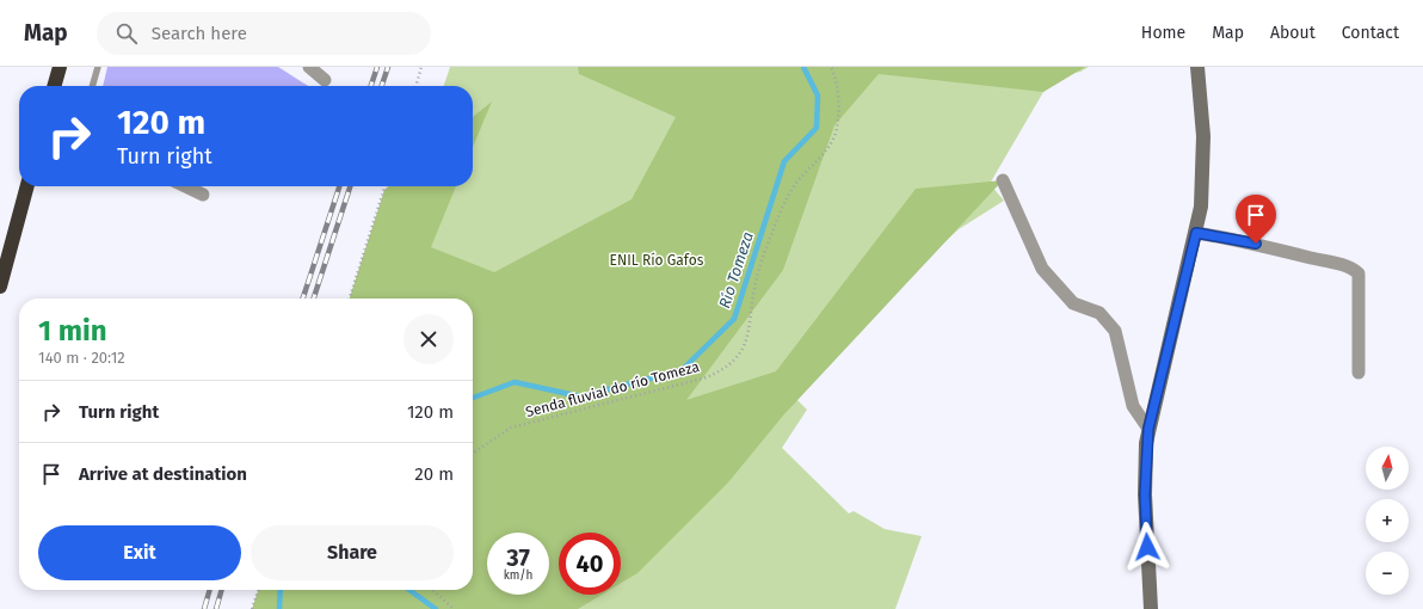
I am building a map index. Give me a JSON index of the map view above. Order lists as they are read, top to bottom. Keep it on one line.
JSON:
{"streets":{"path":["Senda fluvial do río Tomeza"]},"water":["Río Tomeza"],"parks":["ENIL Río Gafos"],"north":"top","page":{"header":"Map","search":"Search here","nav":["Home","Map","About","Contact"],"turn":["120 m","Turn right"],"heading":["1 min","140 m · 20:12"],"list":[{"name":"Turn right","value":"120 m"},{"name":"Arrive at destination","value":"20 m"}],"map_buttons":["+","−"],"buttons":["Exit","Share"],"speed":"37 km/h","limit":"40"}}
